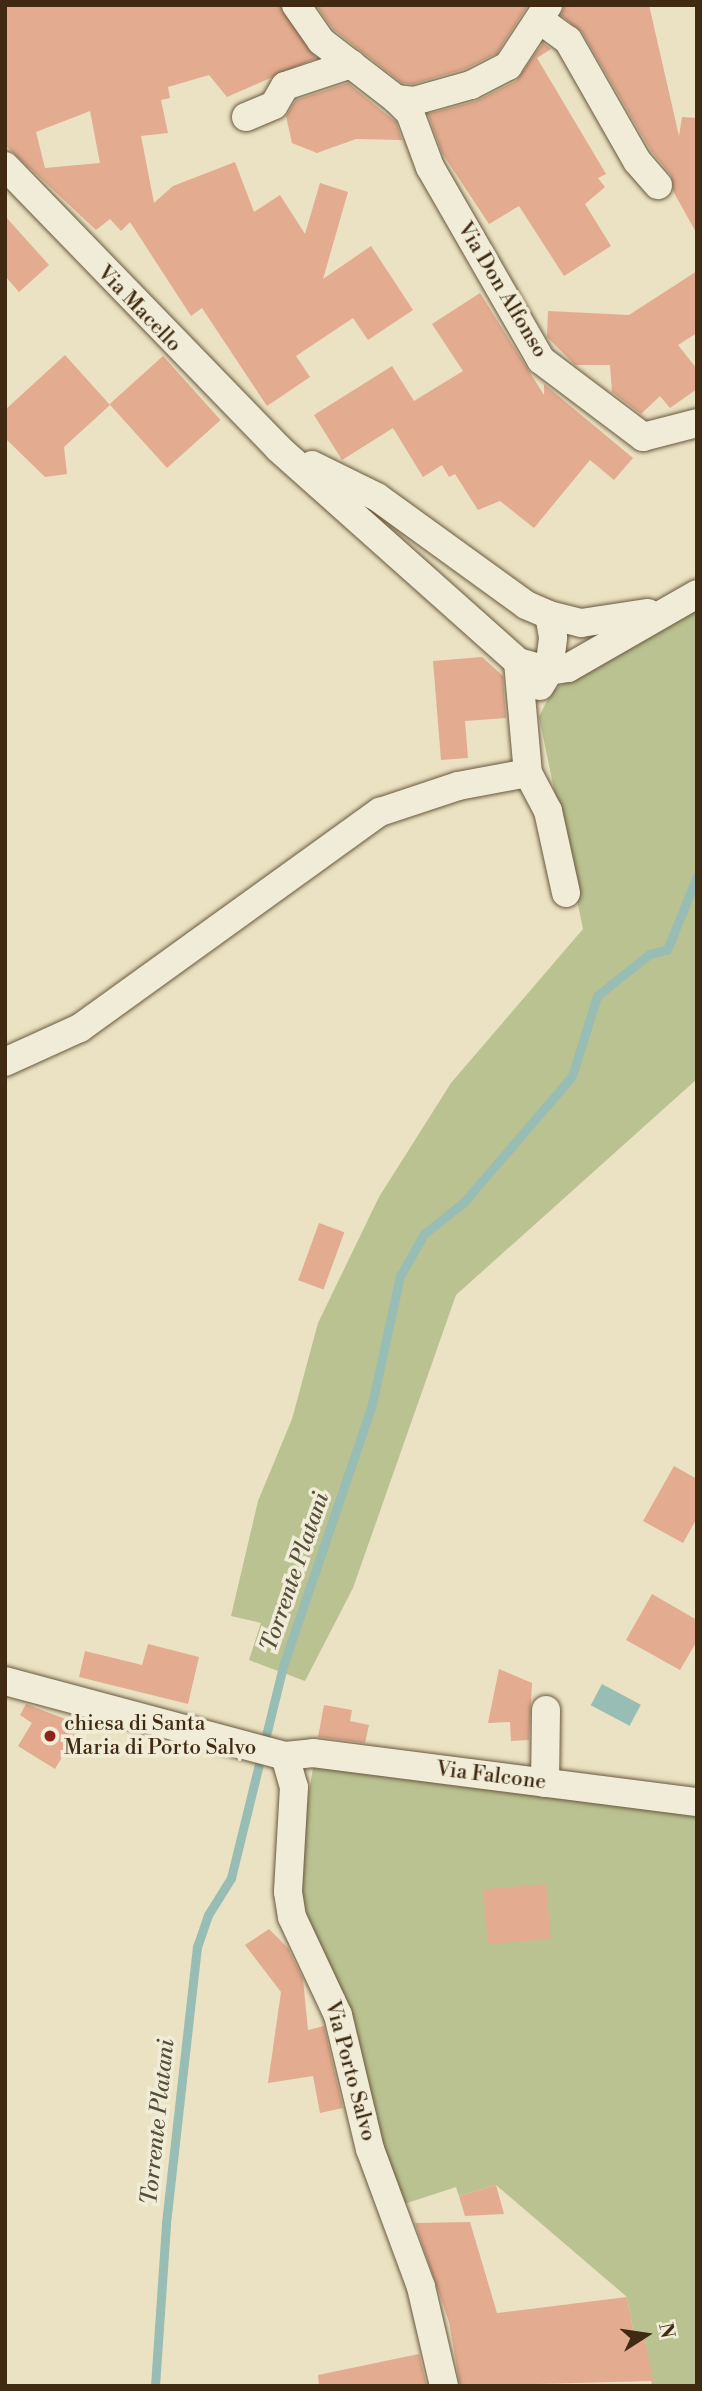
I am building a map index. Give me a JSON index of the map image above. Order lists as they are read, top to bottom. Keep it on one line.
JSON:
{"streets":{"street":["Via Don Alfonso","Via Macello","Via Falcone","Via Porto Salvo"]},"crossings":[["Via Falcone","Via Porto Salvo"]],"water":["Torrente Platani"],"places":["chiesa di Santa Maria di Porto Salvo"],"north":"right"}
